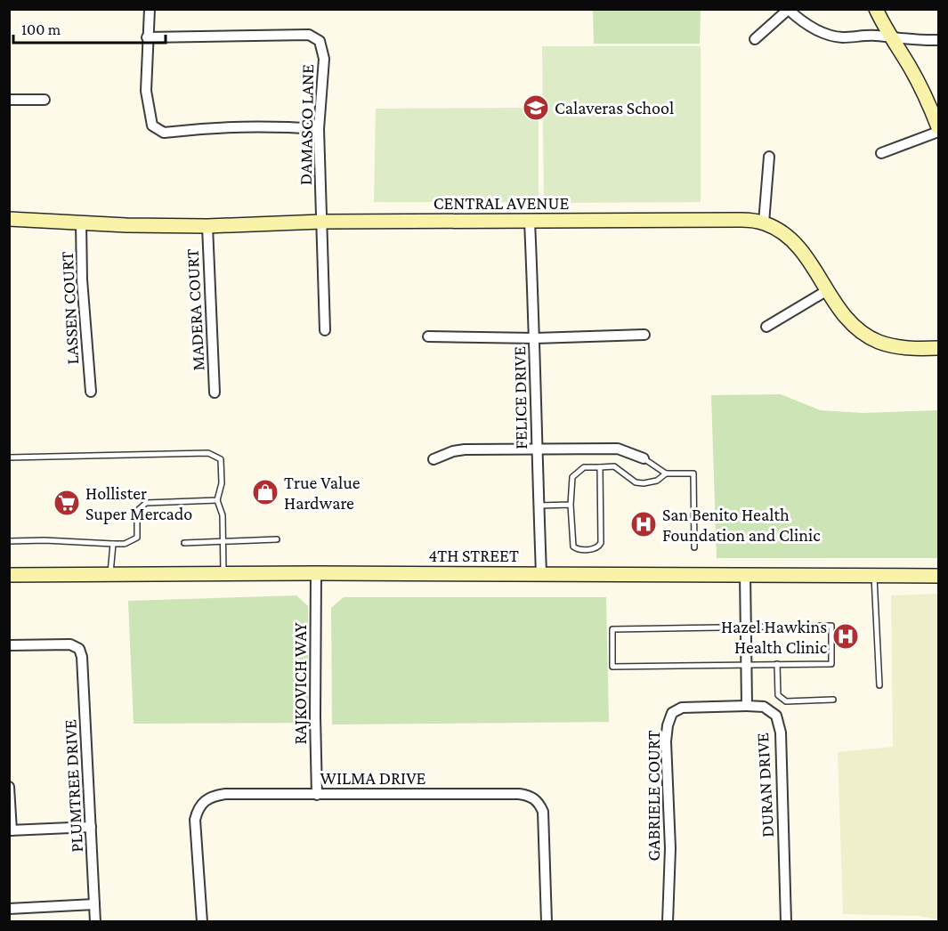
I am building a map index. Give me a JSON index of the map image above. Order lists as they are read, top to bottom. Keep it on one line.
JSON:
{"streets":{"street":["DAMASCO LANE","CENTRAL AVENUE","LASSEN COURT","MADERA COURT","FELICE DRIVE","4TH STREET","RAJKOVICH WAY","WILMA DRIVE","DURAN DRIVE","PLUMTREE DRIVE","GABRIELE COURT"]},"crossings":[["DAMASCO LANE","CENTRAL AVENUE"],["CENTRAL AVENUE","LASSEN COURT"],["CENTRAL AVENUE","MADERA COURT"],["CENTRAL AVENUE","FELICE DRIVE"],["FELICE DRIVE","4TH STREET"],["4TH STREET","RAJKOVICH WAY"],["RAJKOVICH WAY","WILMA DRIVE"],["DURAN DRIVE","GABRIELE COURT"]],"places":{"school or university":["Calaveras School"],"shop":["True Value Hardware"],"supermarket":["Hollister Super Mercado"],"hospital":["San Benito Health Foundation and Clinic","Hazel Hawkins Health Clinic"]},"scale_bar":"100 m"}
